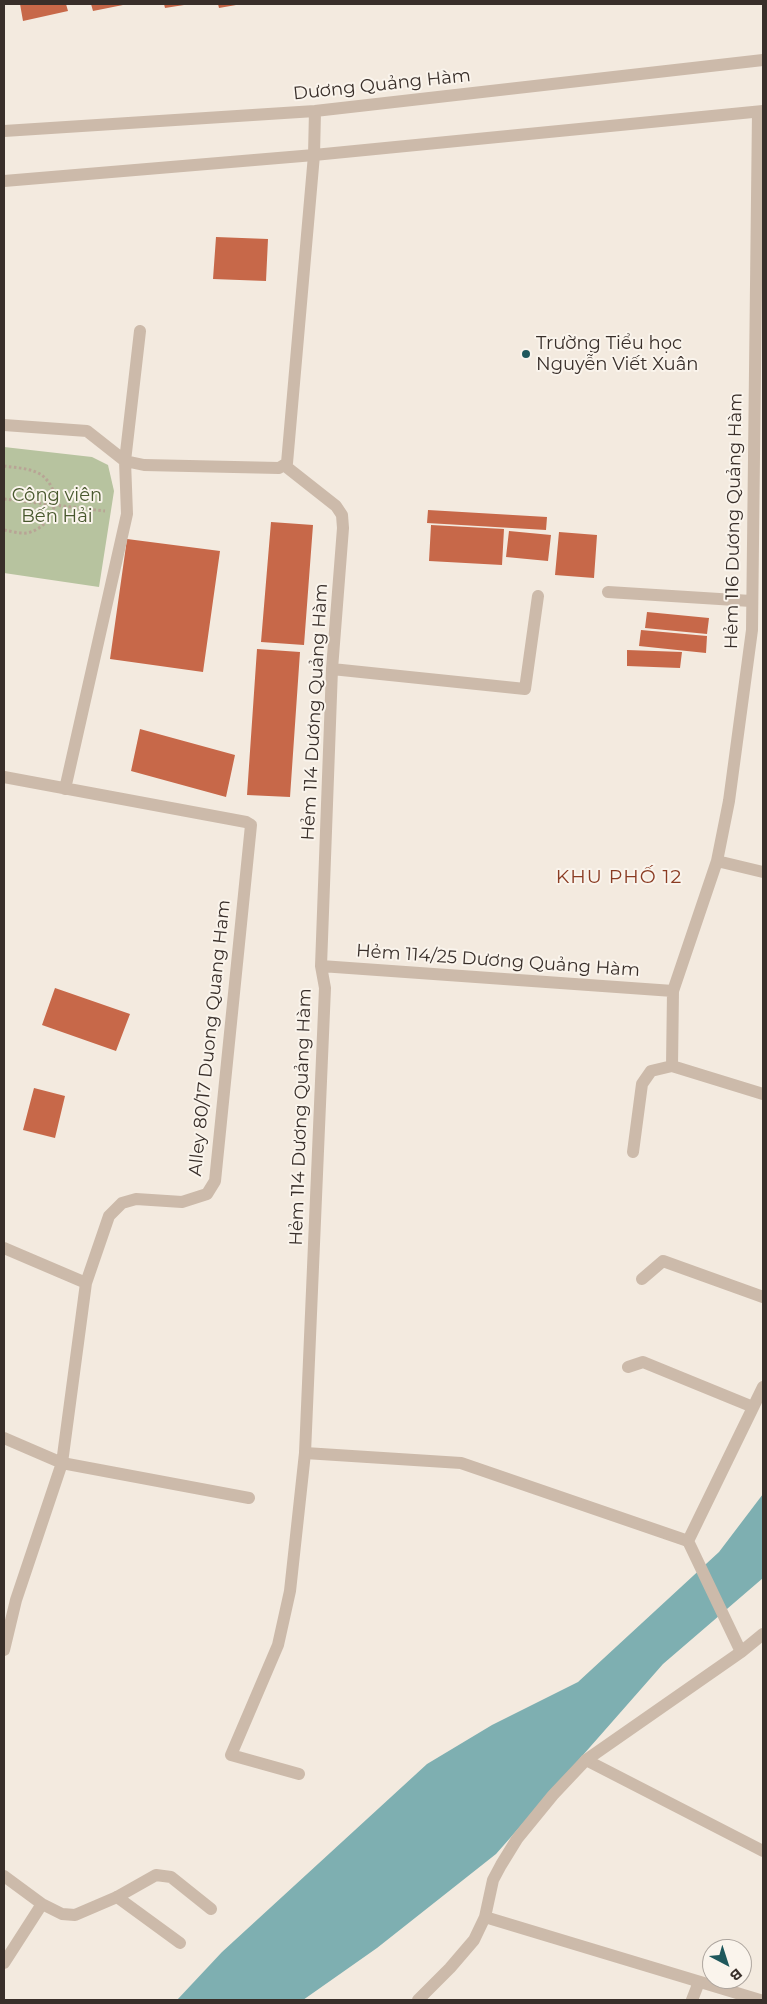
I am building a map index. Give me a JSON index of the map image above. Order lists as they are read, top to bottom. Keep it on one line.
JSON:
{"streets":{"street":["Dương Quảng Hàm","Hẻm 116 Dương Quảng Hàm","Hẻm 114 Dương Quảng Hàm","Hẻm 114/25 Dương Quảng Hàm","Alley 80/17 Duong Quang Ham"]},"crossings":[["Hẻm 116 Dương Quảng Hàm","Hẻm 114/25 Dương Quảng Hàm"],["Hẻm 114 Dương Quảng Hàm","Hẻm 114/25 Dương Quảng Hàm"]],"districts":["KHU PHỐ 12"],"parks":["Công viên Bến Hải"],"places":["Trường Tiểu học Nguyễn Viết Xuân"],"north":"bottom right"}
